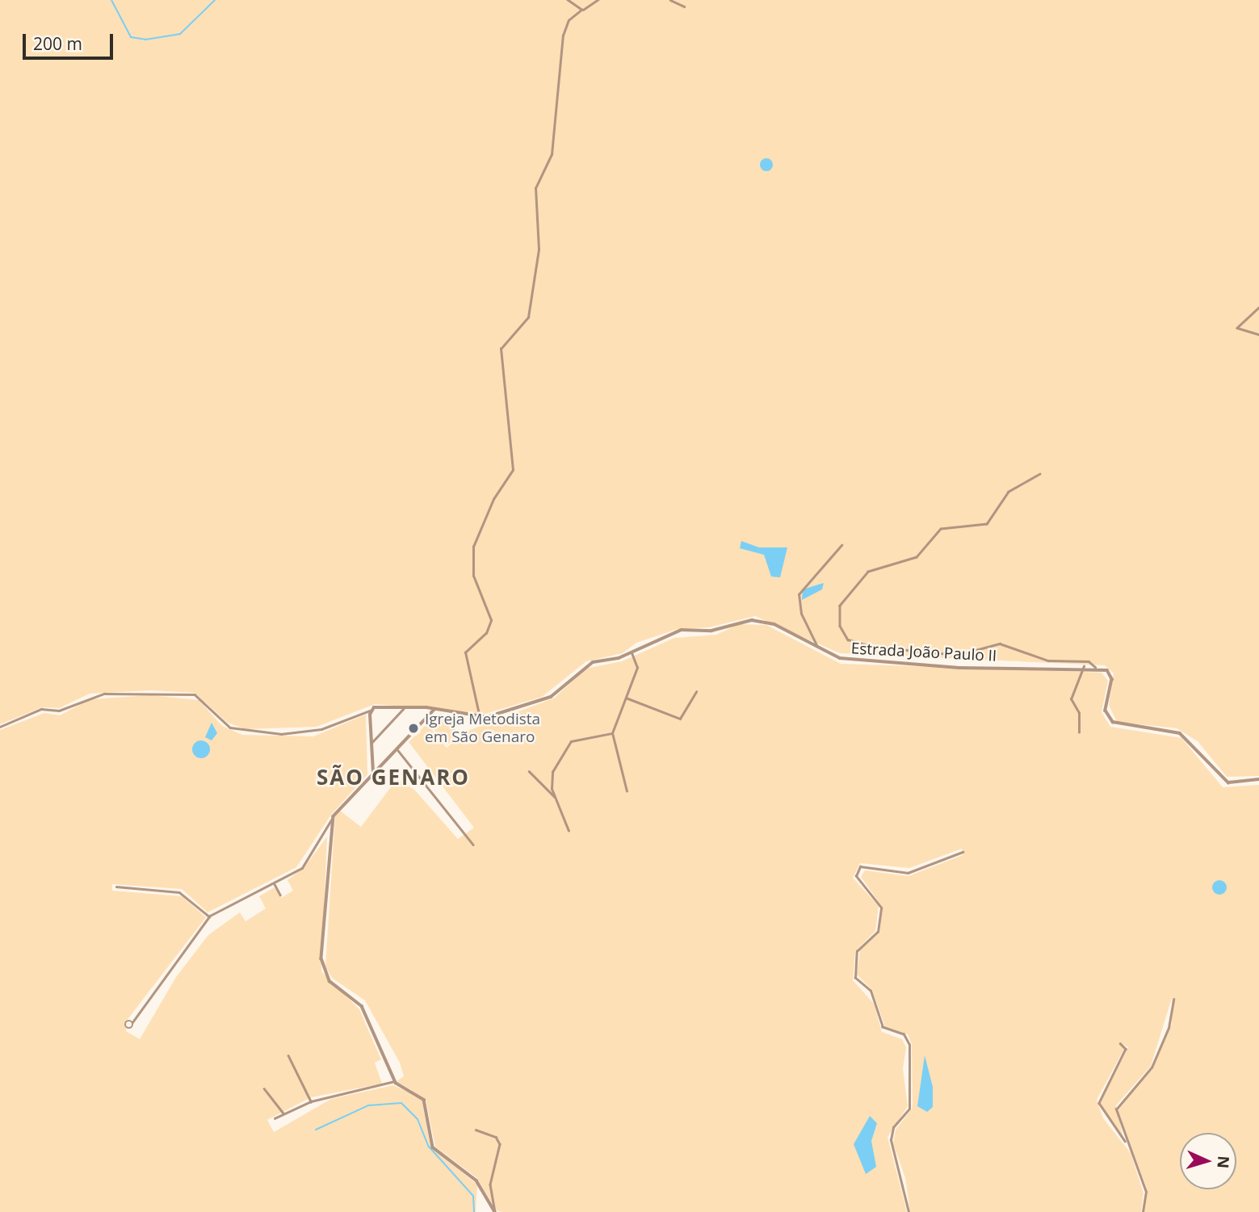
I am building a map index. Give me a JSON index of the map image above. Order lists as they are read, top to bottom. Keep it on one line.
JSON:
{"streets":{"street":["Estrada João Paulo II"]},"districts":["SÃO GENARO"],"places":["Igreja Metodista em São Genaro"],"scale_bar":"200 m","north":"right"}
